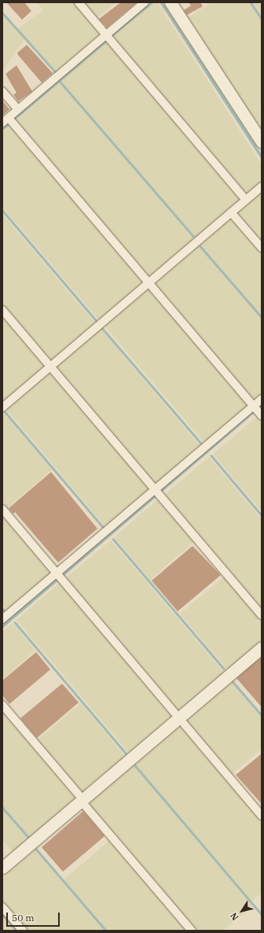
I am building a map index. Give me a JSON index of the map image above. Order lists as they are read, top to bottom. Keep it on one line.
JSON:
{"scale_bar":"50 m","north":"bottom left"}
